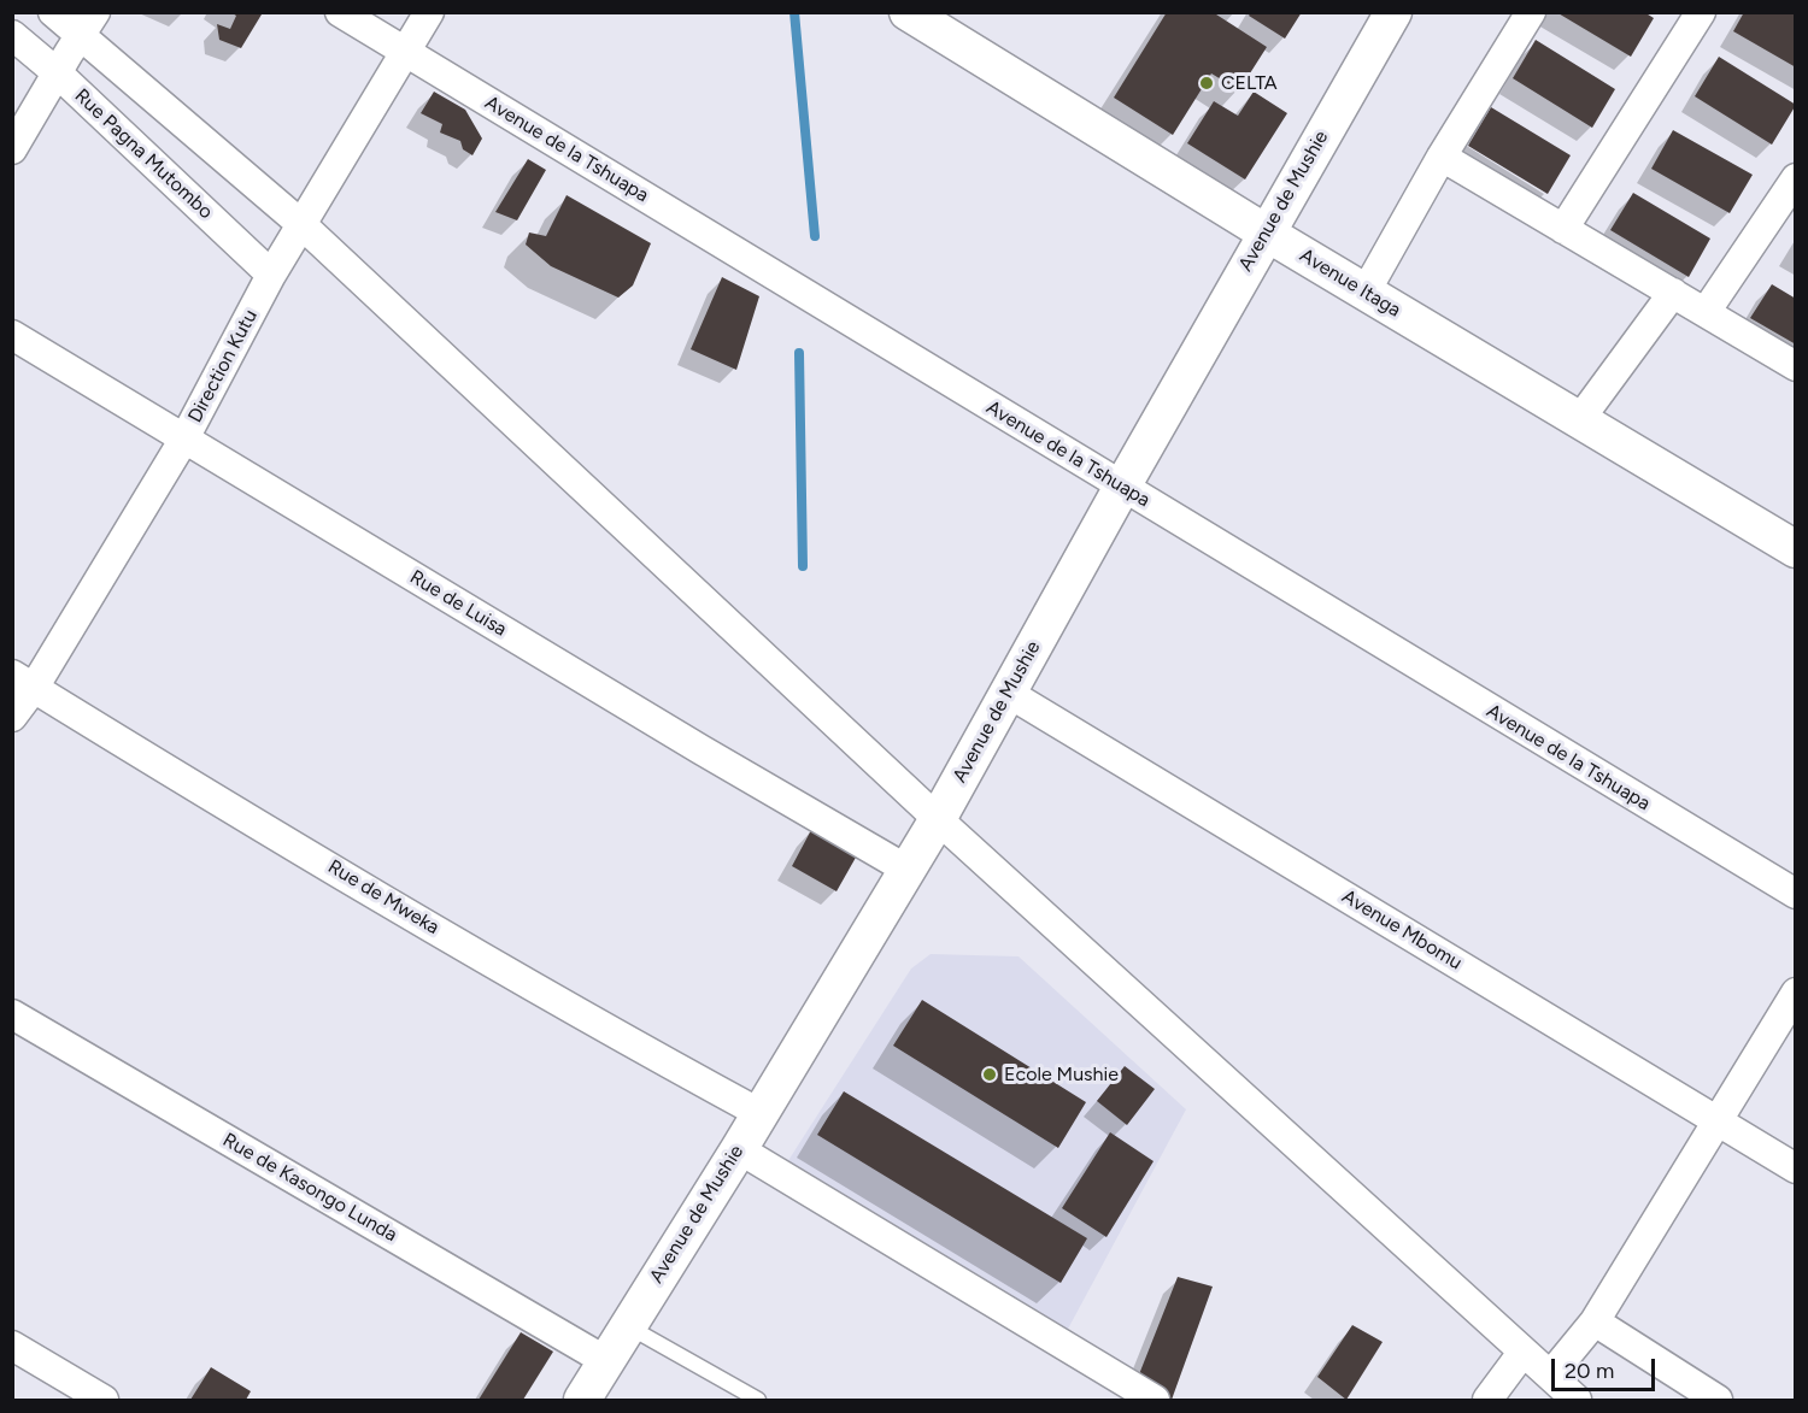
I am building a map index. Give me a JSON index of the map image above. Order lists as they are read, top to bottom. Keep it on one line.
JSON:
{"streets":{"street":["Avenue de la Tshuapa","Rue Pagna Mutombo","Avenue de Mushie","Avenue Itaga","Direction Kutu","Rue de Luisa","Rue de Mweka","Avenue Mbomu","Rue de Kasongo Lunda"]},"crossings":[["Avenue de la Tshuapa","Avenue de Mushie"],["Avenue de la Tshuapa","Direction Kutu"],["Rue Pagna Mutombo","Direction Kutu"],["Avenue de Mushie","Avenue Itaga"],["Avenue de Mushie","Rue de Luisa"],["Avenue de Mushie","Rue de Mweka"],["Avenue de Mushie","Avenue Mbomu"],["Avenue de Mushie","Rue de Kasongo Lunda"],["Direction Kutu","Rue de Luisa"],["Direction Kutu","Rue de Mweka"]],"places":["CELTA","Ecole Mushie"],"scale_bar":"20 m"}
